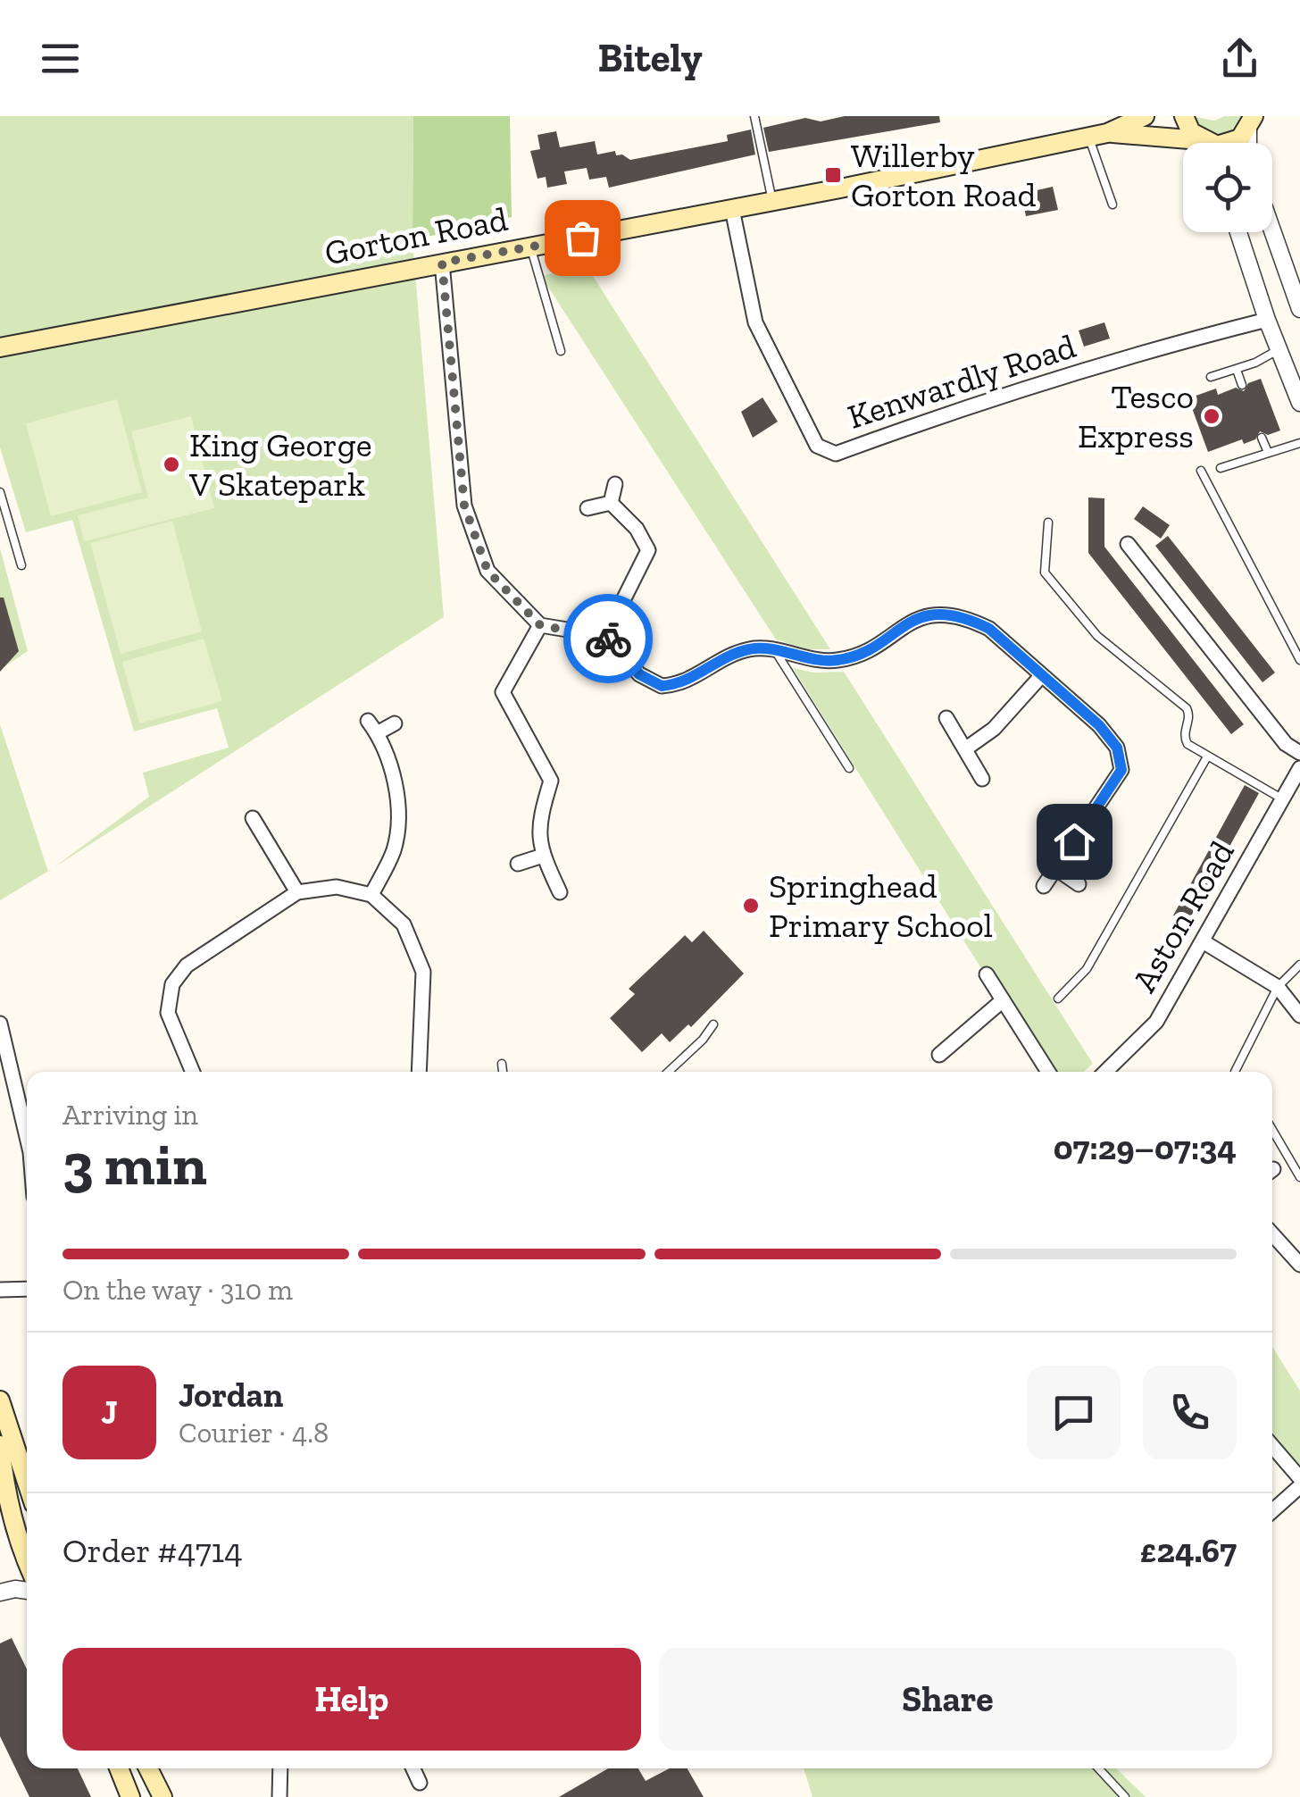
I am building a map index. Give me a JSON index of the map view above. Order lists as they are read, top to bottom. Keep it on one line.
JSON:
{"streets":{"main road":["Gorton Road"],"street":["Kenwardly Road","Aston Road"]},"crossings":[["Gorton Road","Kenwardly Road"]],"places":{"transit":["Willerby Gorton Road"],"other":["Tesco Express","King George V Skatepark","Springhead Primary School"]},"page":{"header":"Bitely","heading":["3 min","Arriving in","07:29–07:34"],"panel":["Jordan","Courier · 4.8","Order #4714","£24.67"],"bar":"On the way · 310 m","round":"J","buttons":["Help","Share"]}}
